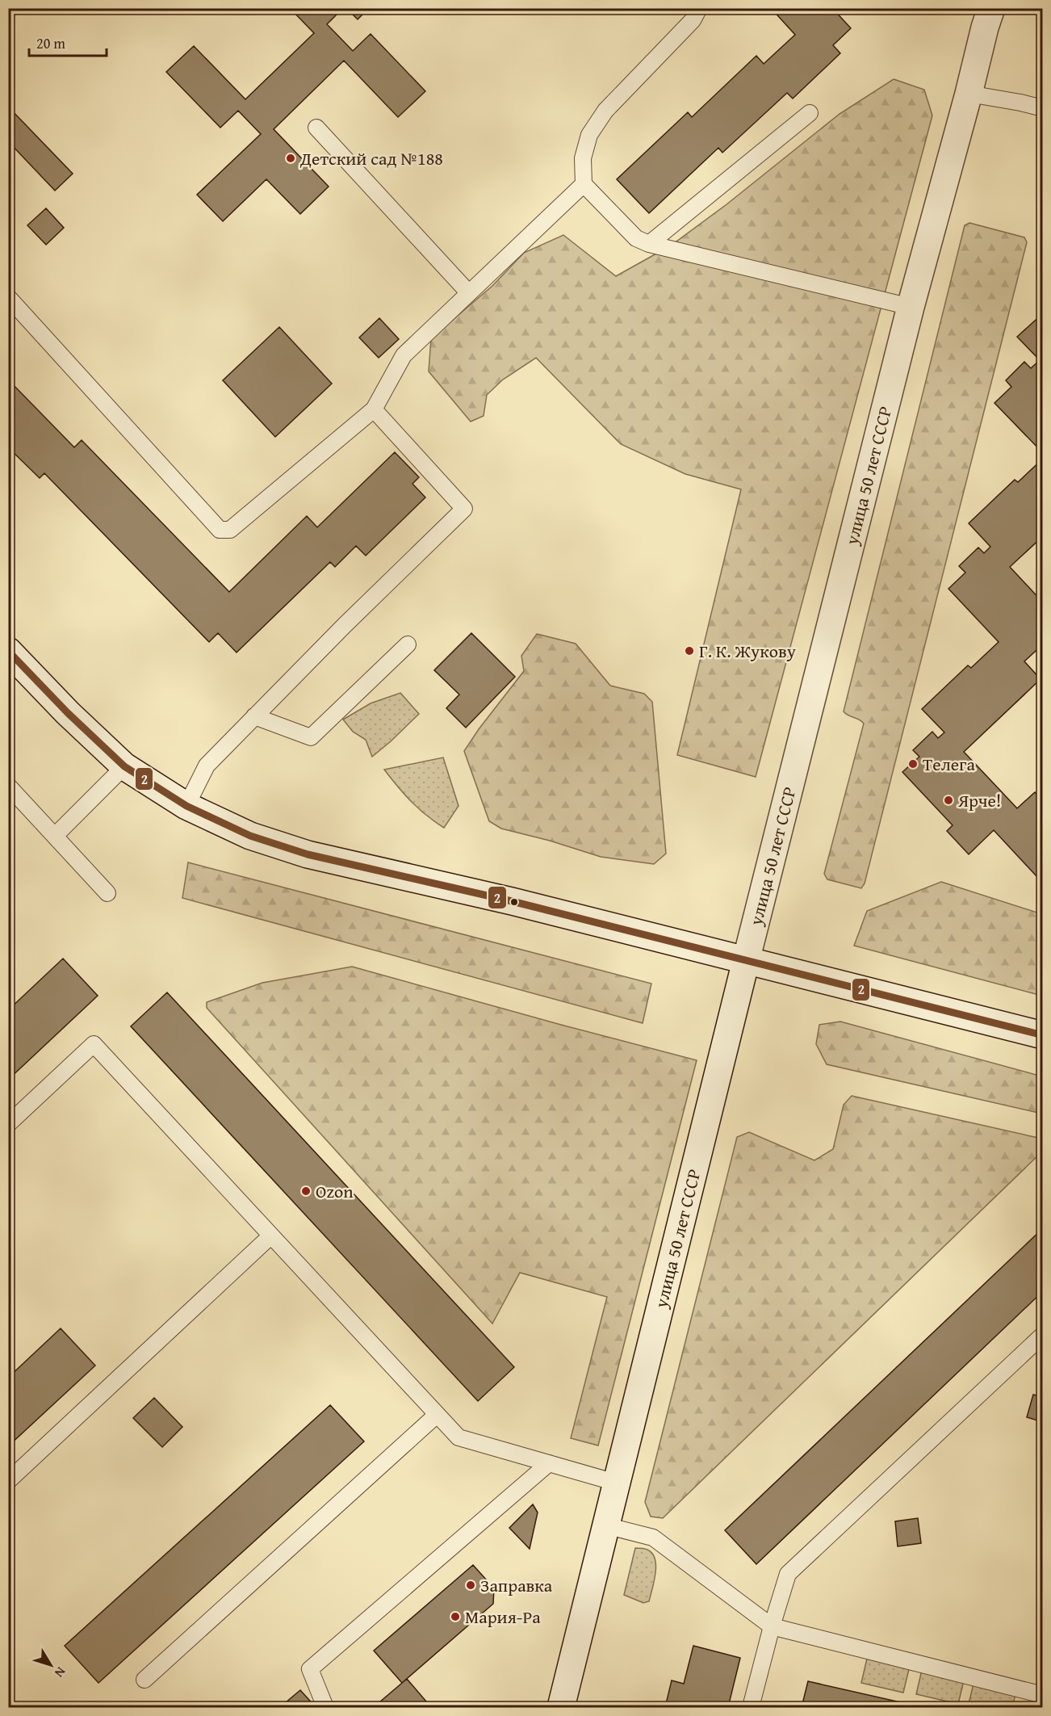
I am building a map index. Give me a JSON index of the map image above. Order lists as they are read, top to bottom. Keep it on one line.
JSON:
{"streets":{"street":["улица 50 лет СССР"]},"places":["Детский сад №188","Г. К. Жукову","Телега","Ярче!","Ozon","Заправка","Мария-Ра"],"lines":["transit line 2"],"scale_bar":"20 m","north":"bottom right"}
